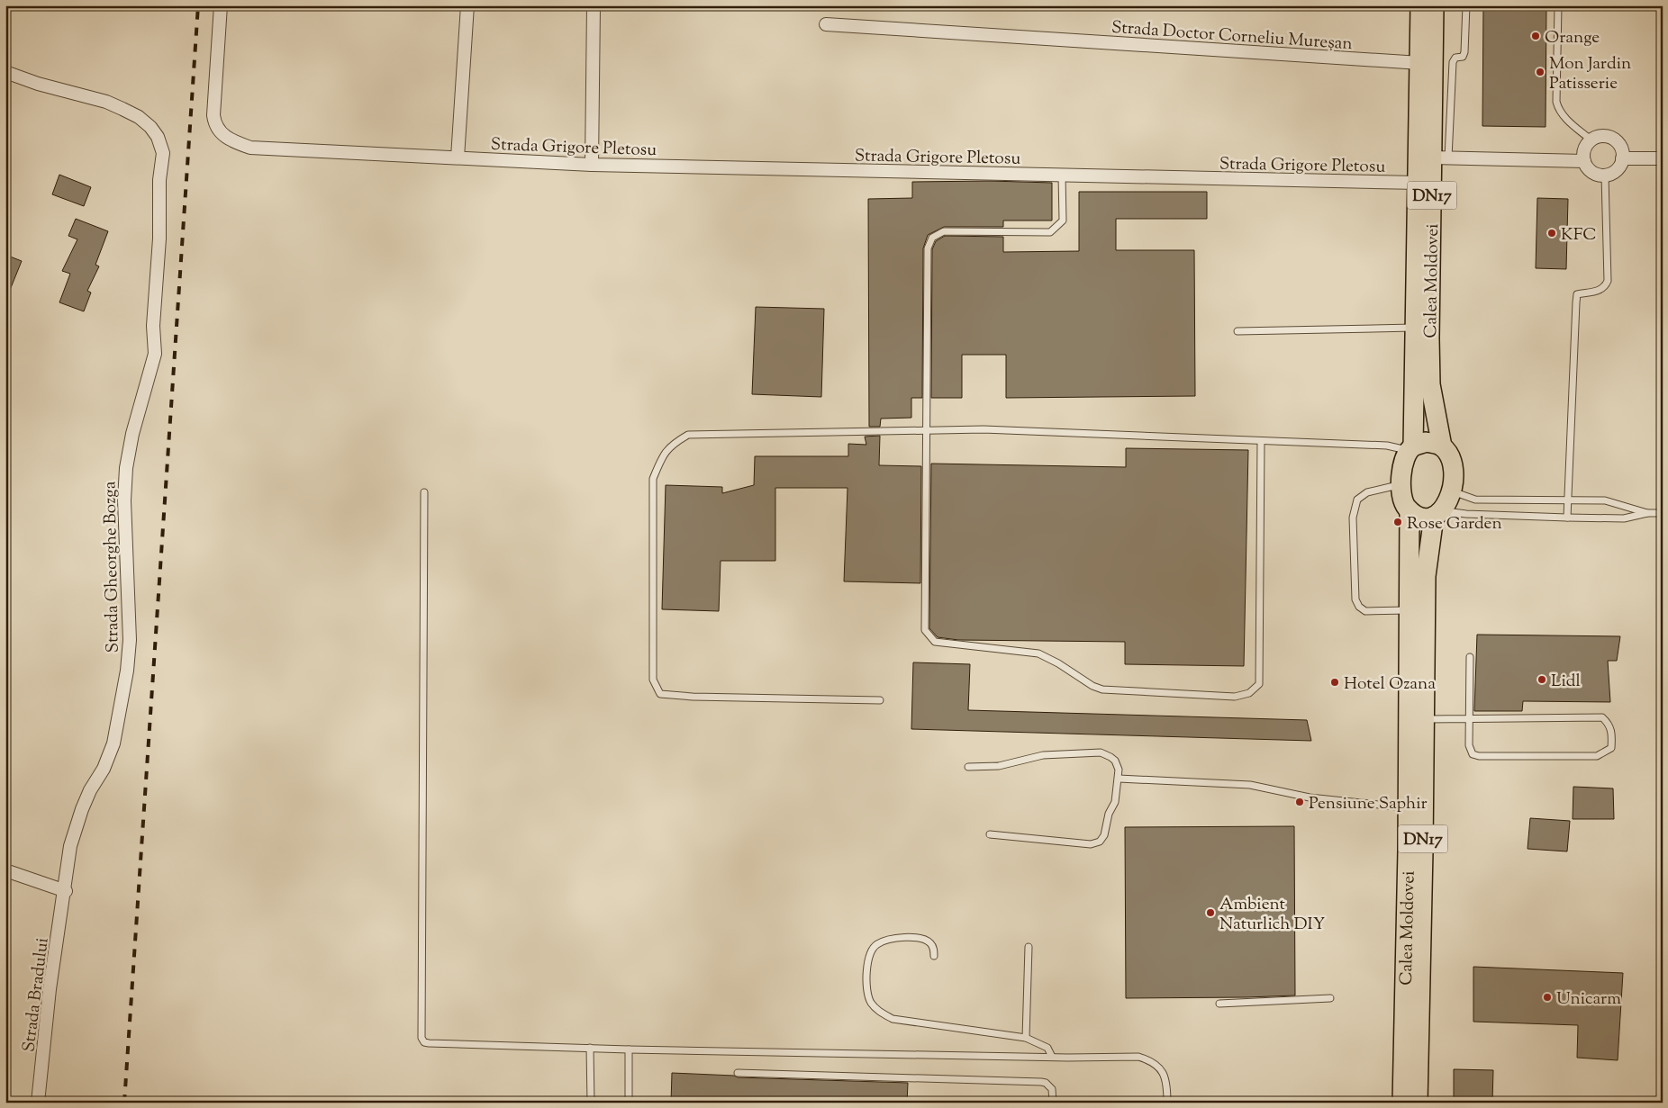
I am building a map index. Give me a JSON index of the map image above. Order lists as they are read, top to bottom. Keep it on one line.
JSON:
{"streets":{"main road":["DN17","Calea Moldovei"],"street":["Strada Doctor Corneliu Mureșan","Strada Grigore Pletosu","Strada Gheorghe Bozga","Strada Bradului"]},"crossings":[["Strada Doctor Corneliu Mureșan","Calea Moldovei"],["Strada Grigore Pletosu","Calea Moldovei"],["Strada Gheorghe Bozga","Strada Bradului"]],"places":["Orange","Mon Jardin Patisserie","KFC","Rose Garden","Lidl","Hotel Ozana","Pensiune Saphir","Ambient Naturlich DIY","Unicarm"]}
